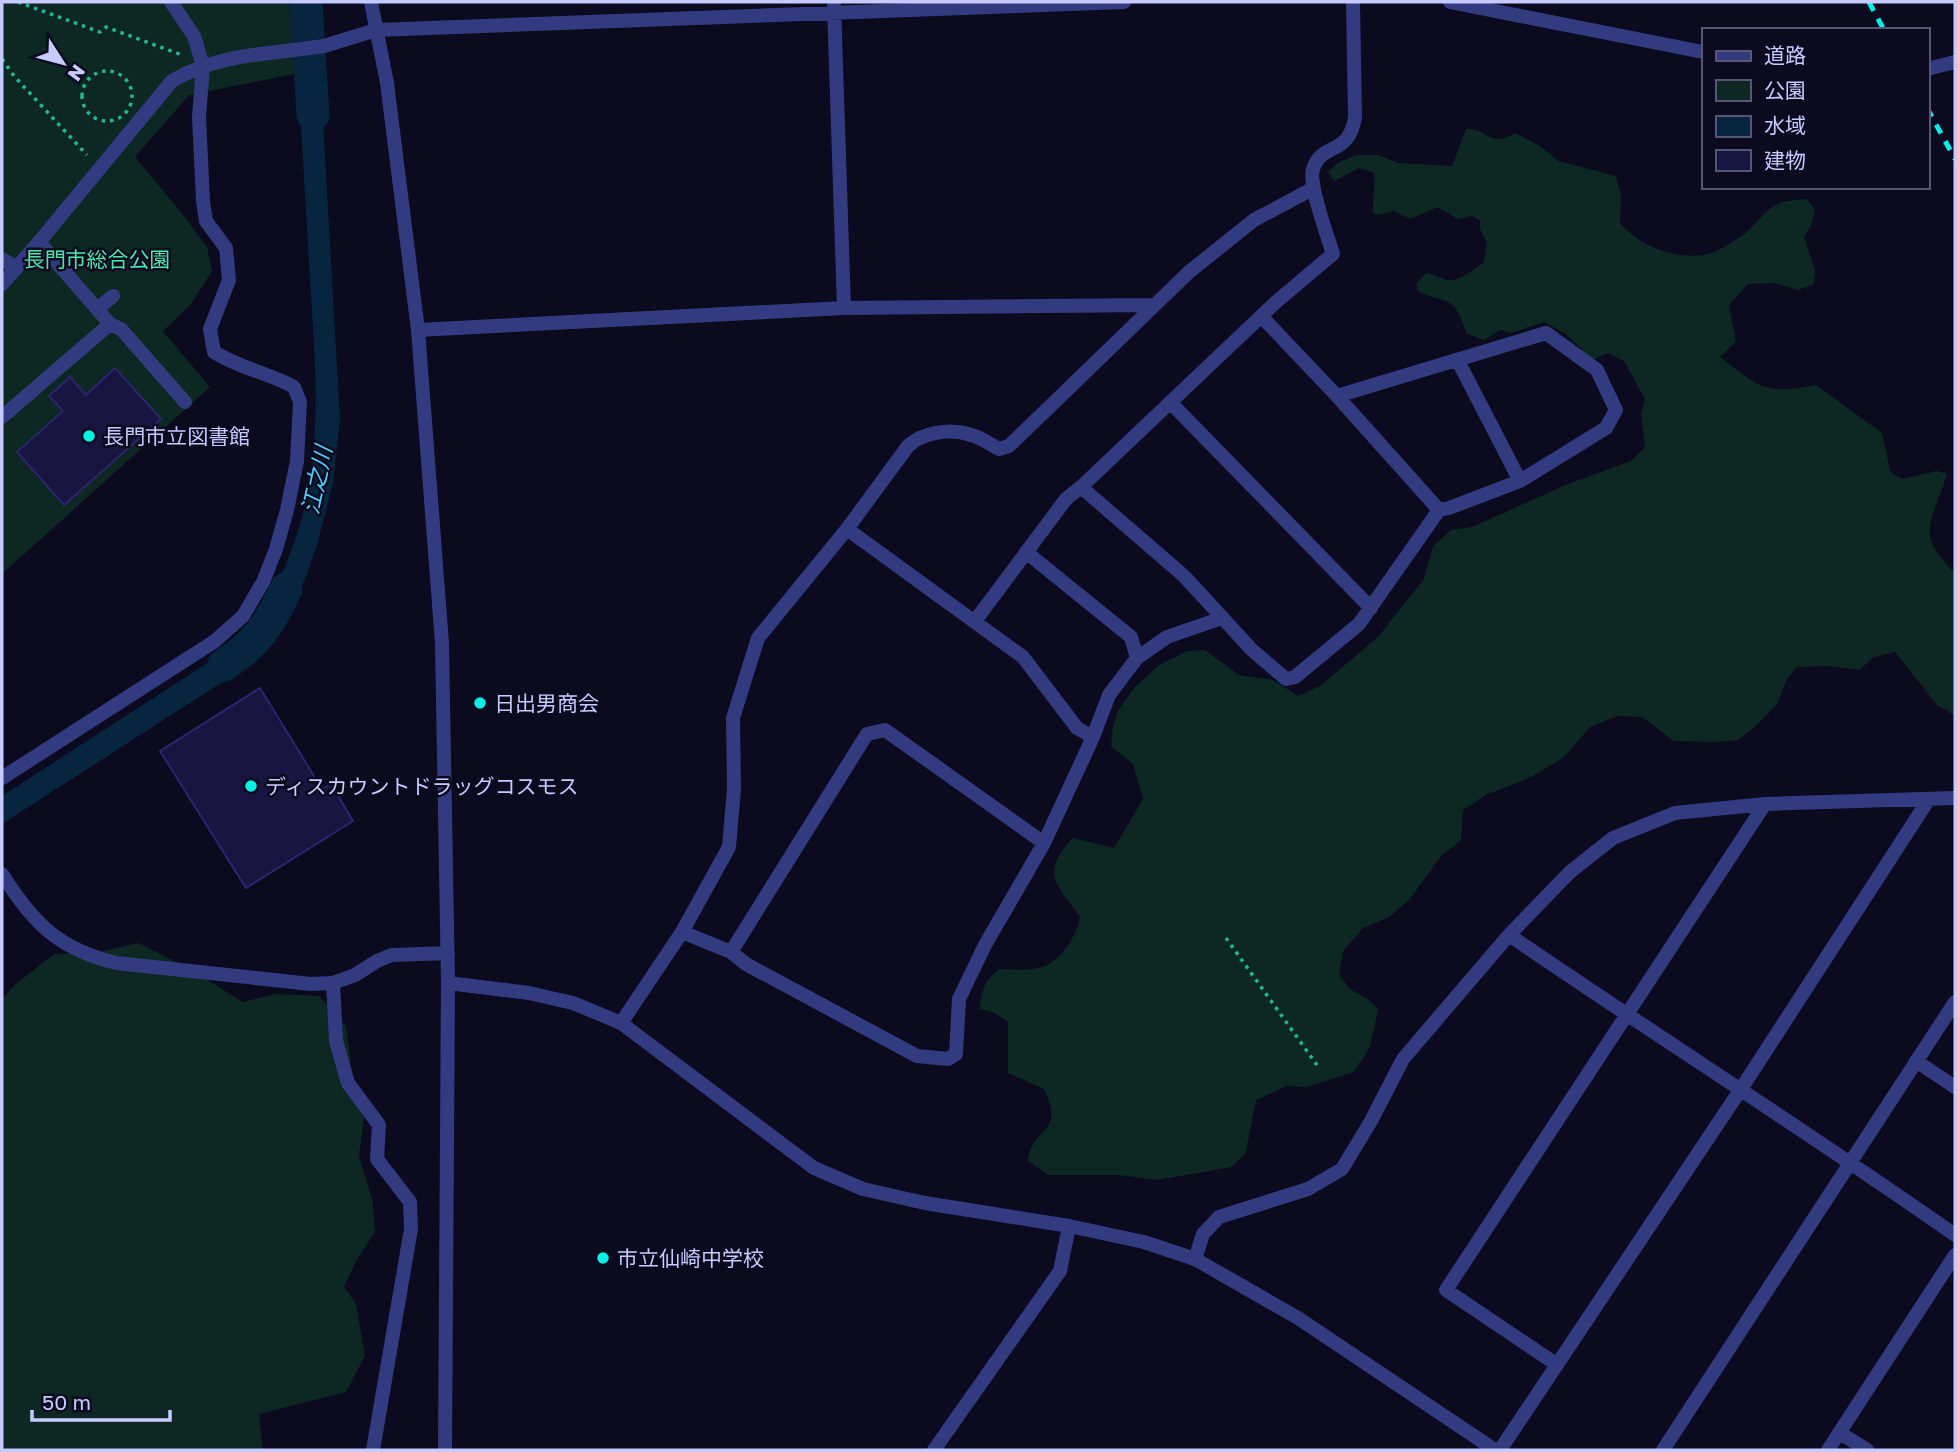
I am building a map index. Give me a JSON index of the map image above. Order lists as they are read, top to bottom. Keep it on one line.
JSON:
{"water":["江之川"],"parks":["長門市総合公園"],"places":["長門市立図書館","日出男商会","ディスカウントドラッグコスモス","市立仙崎中学校"],"legend":["道路","公園","水域","建物"],"scale_bar":"50 m","north":"bottom right"}
